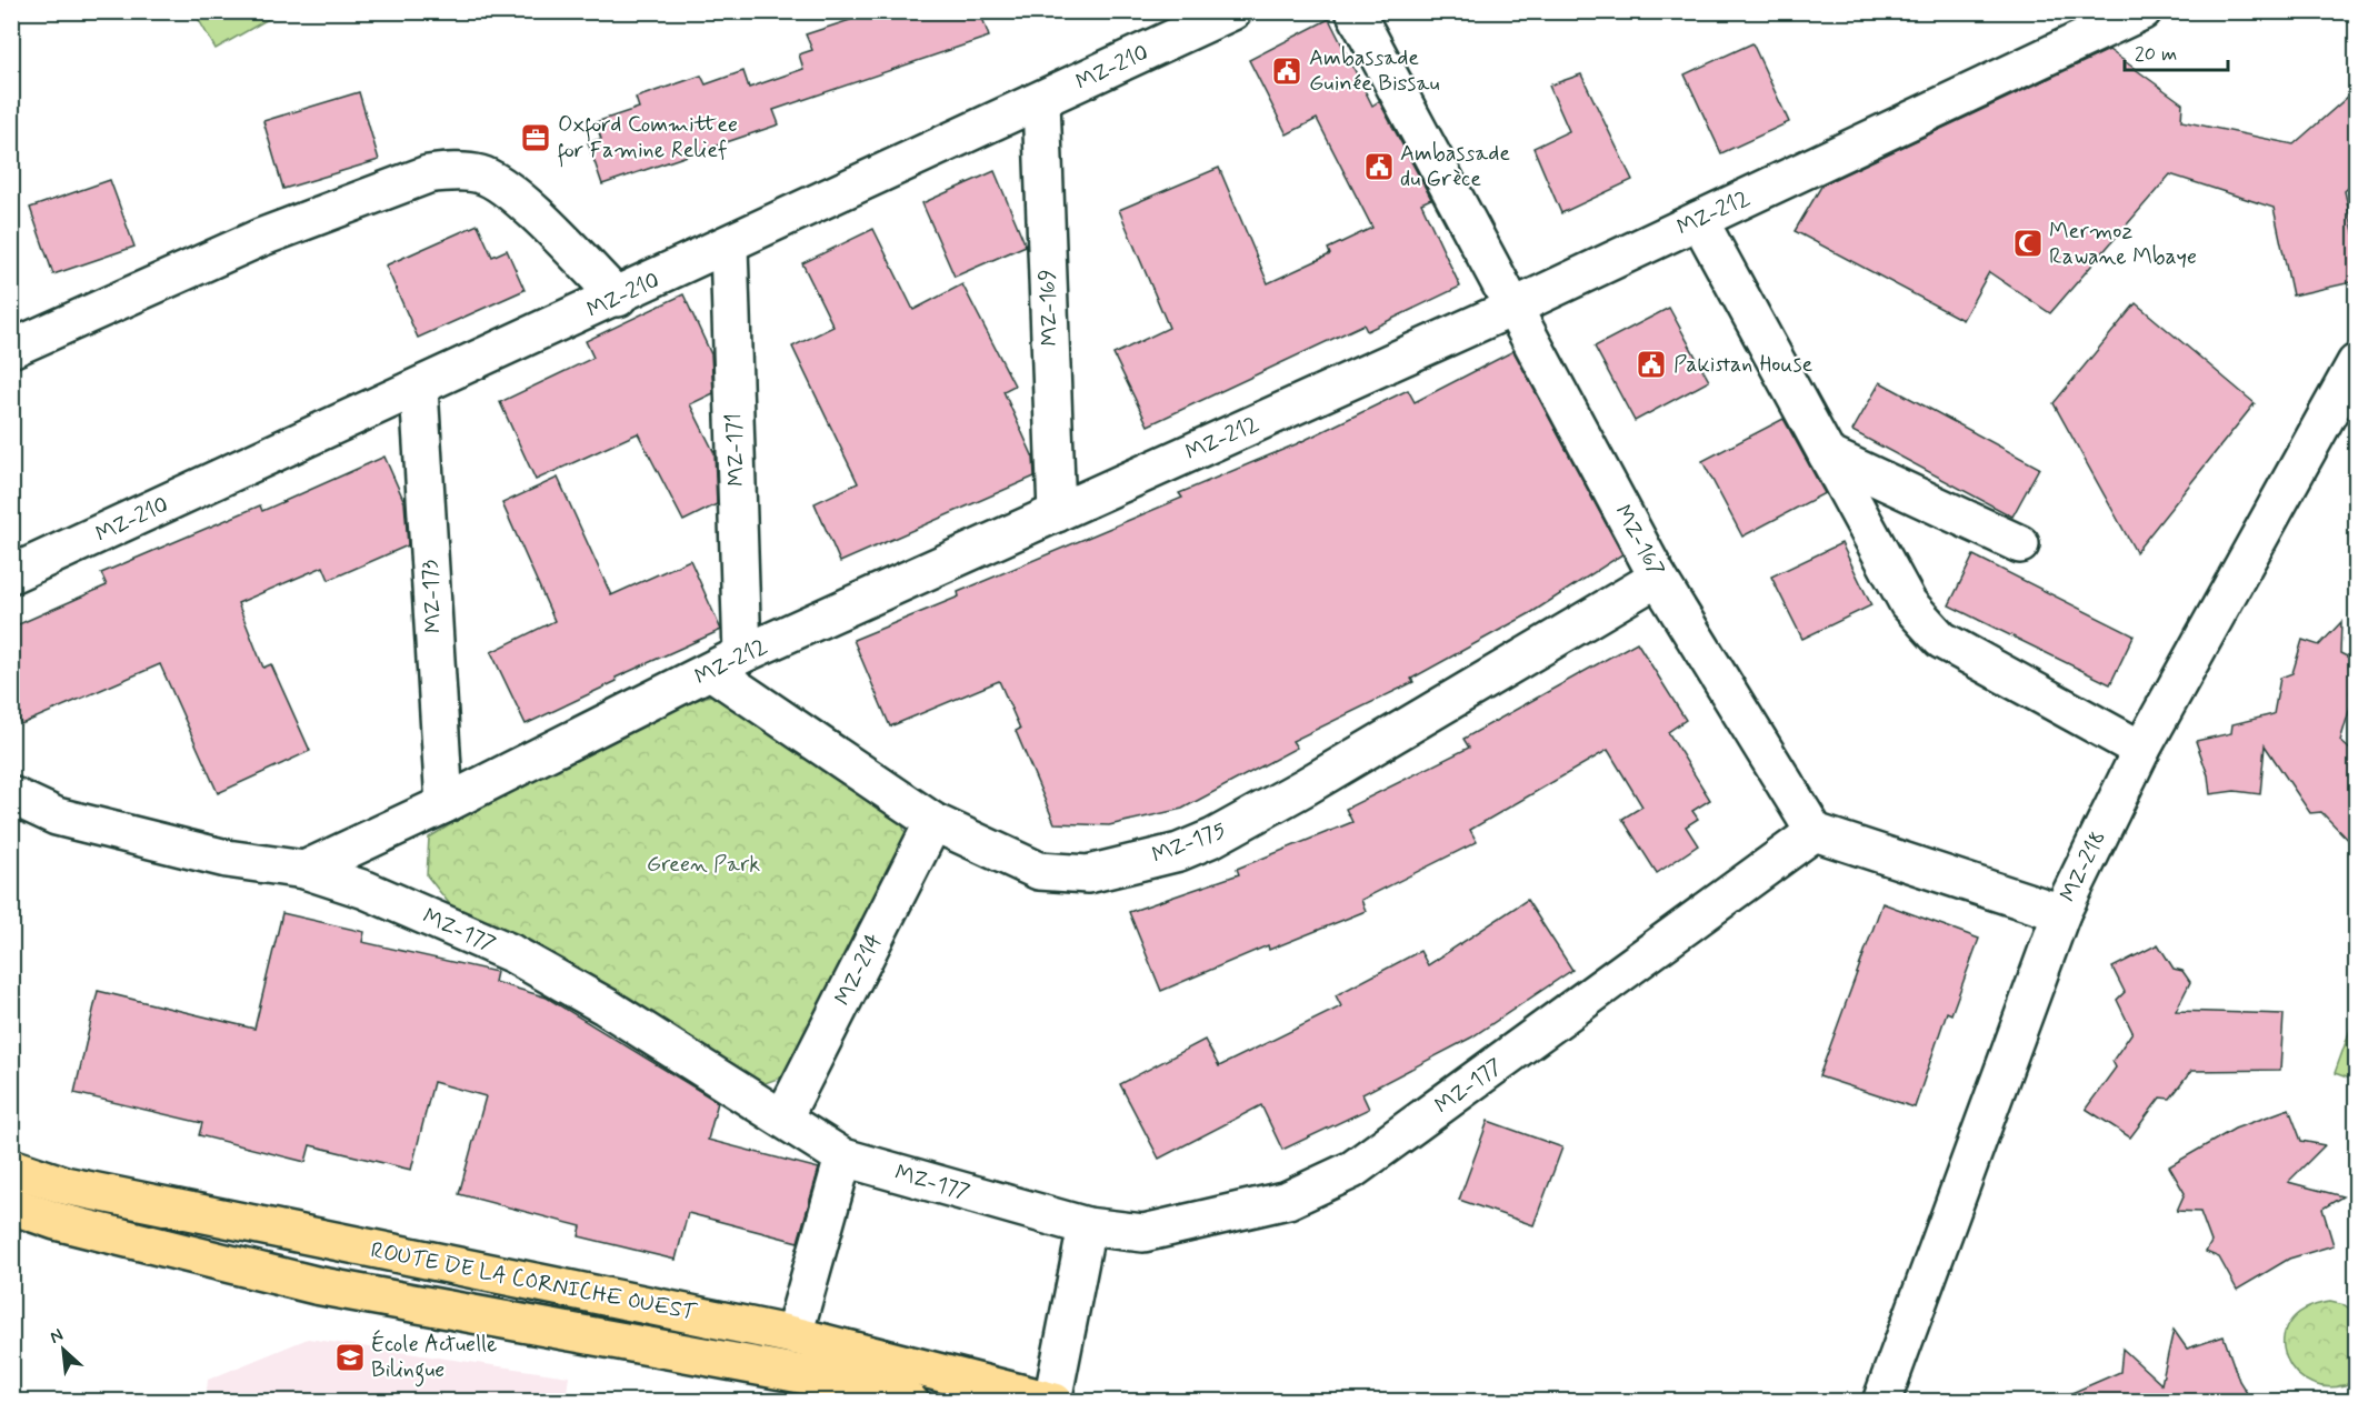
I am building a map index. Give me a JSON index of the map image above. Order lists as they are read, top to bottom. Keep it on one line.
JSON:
{"streets":{"highway":["ROUTE DE LA CORNICHE OUEST"],"street":["MZ-210","MZ-212","MZ-169","MZ-171","MZ-167","MZ-173","MZ-175","MZ-218","MZ-177","MZ-214"]},"crossings":[["MZ-210","MZ-169"],["MZ-210","MZ-171"],["MZ-210","MZ-173"],["MZ-212","MZ-169"],["MZ-212","MZ-171"],["MZ-212","MZ-167"],["MZ-212","MZ-173"],["MZ-212","MZ-175"],["MZ-212","MZ-177"],["MZ-167","MZ-175"],["MZ-167","MZ-177"],["MZ-175","MZ-214"],["MZ-177","MZ-214"]],"parks":["Green Park"],"places":{"public building":["Ambassade Guinée Bissau","Ambassade du Grèce","Pakistan House"],"office":["Oxford Committee for Famine Relief"],"mosque":["Mermoz Rawane Mbaye"],"school or university":["École Actuelle Bilingue"]},"scale_bar":"20 m","north":"top left"}
